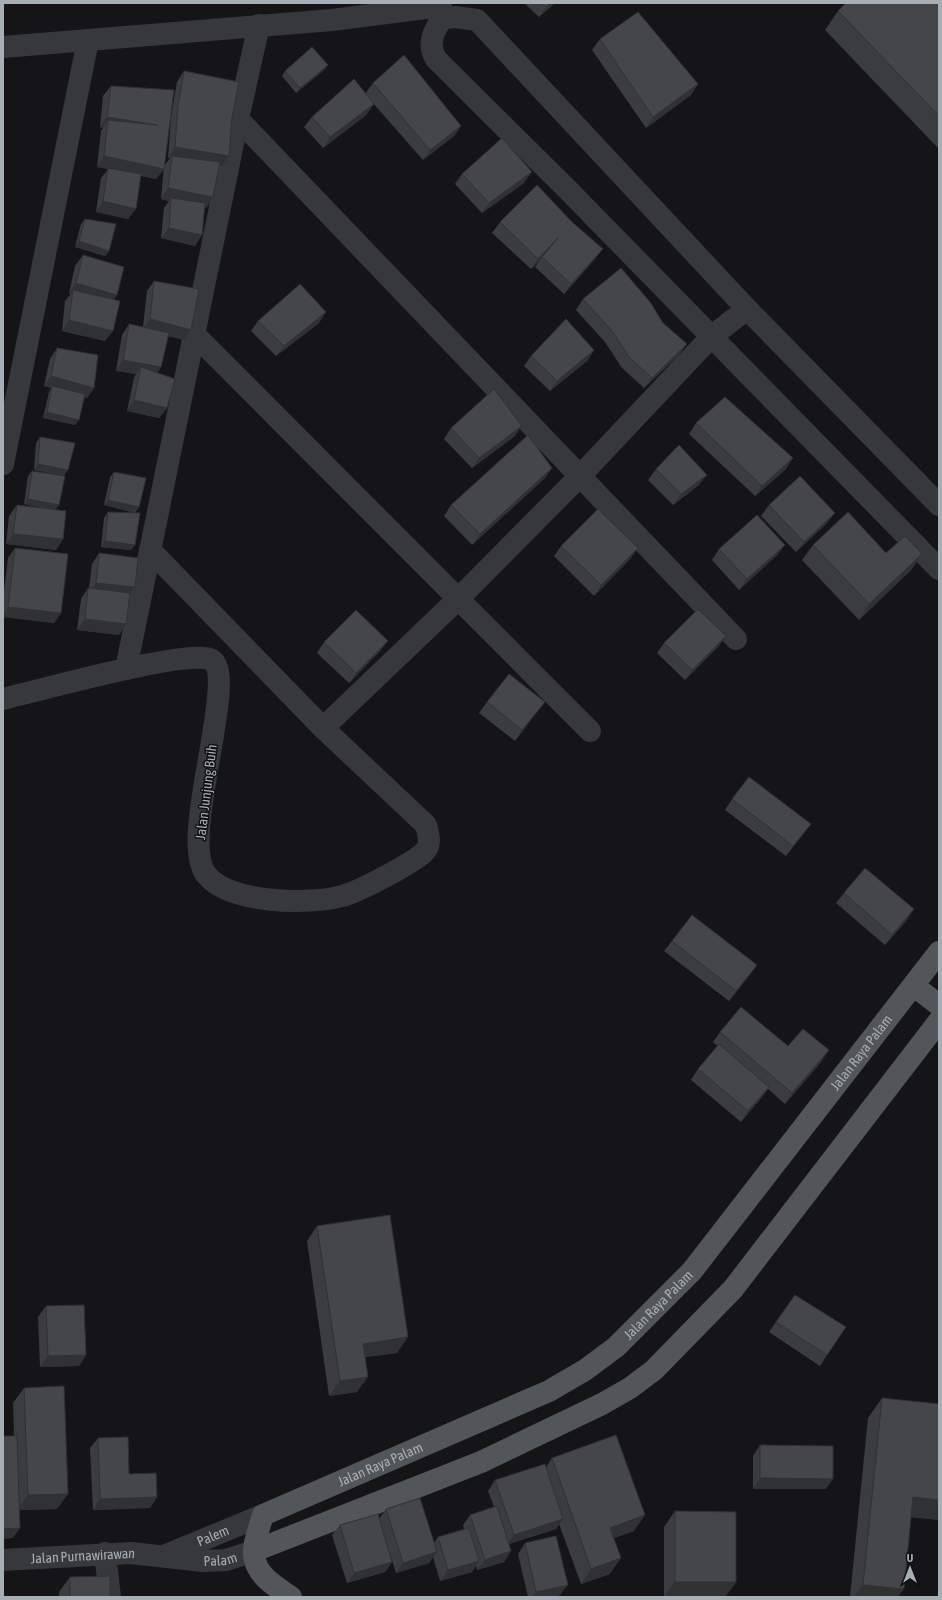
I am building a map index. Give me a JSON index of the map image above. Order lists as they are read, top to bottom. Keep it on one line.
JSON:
{"streets":{"main road":["Jalan Raya Palam"],"street":["Jalan Junjung Buih","Palem","Jalan Purnawirawan","Palam"]},"crossings":[["Jalan Raya Palam","Palem"],["Palem","Jalan Purnawirawan"],["Palem","Palam"],["Jalan Purnawirawan","Palam"]],"north":"top"}
